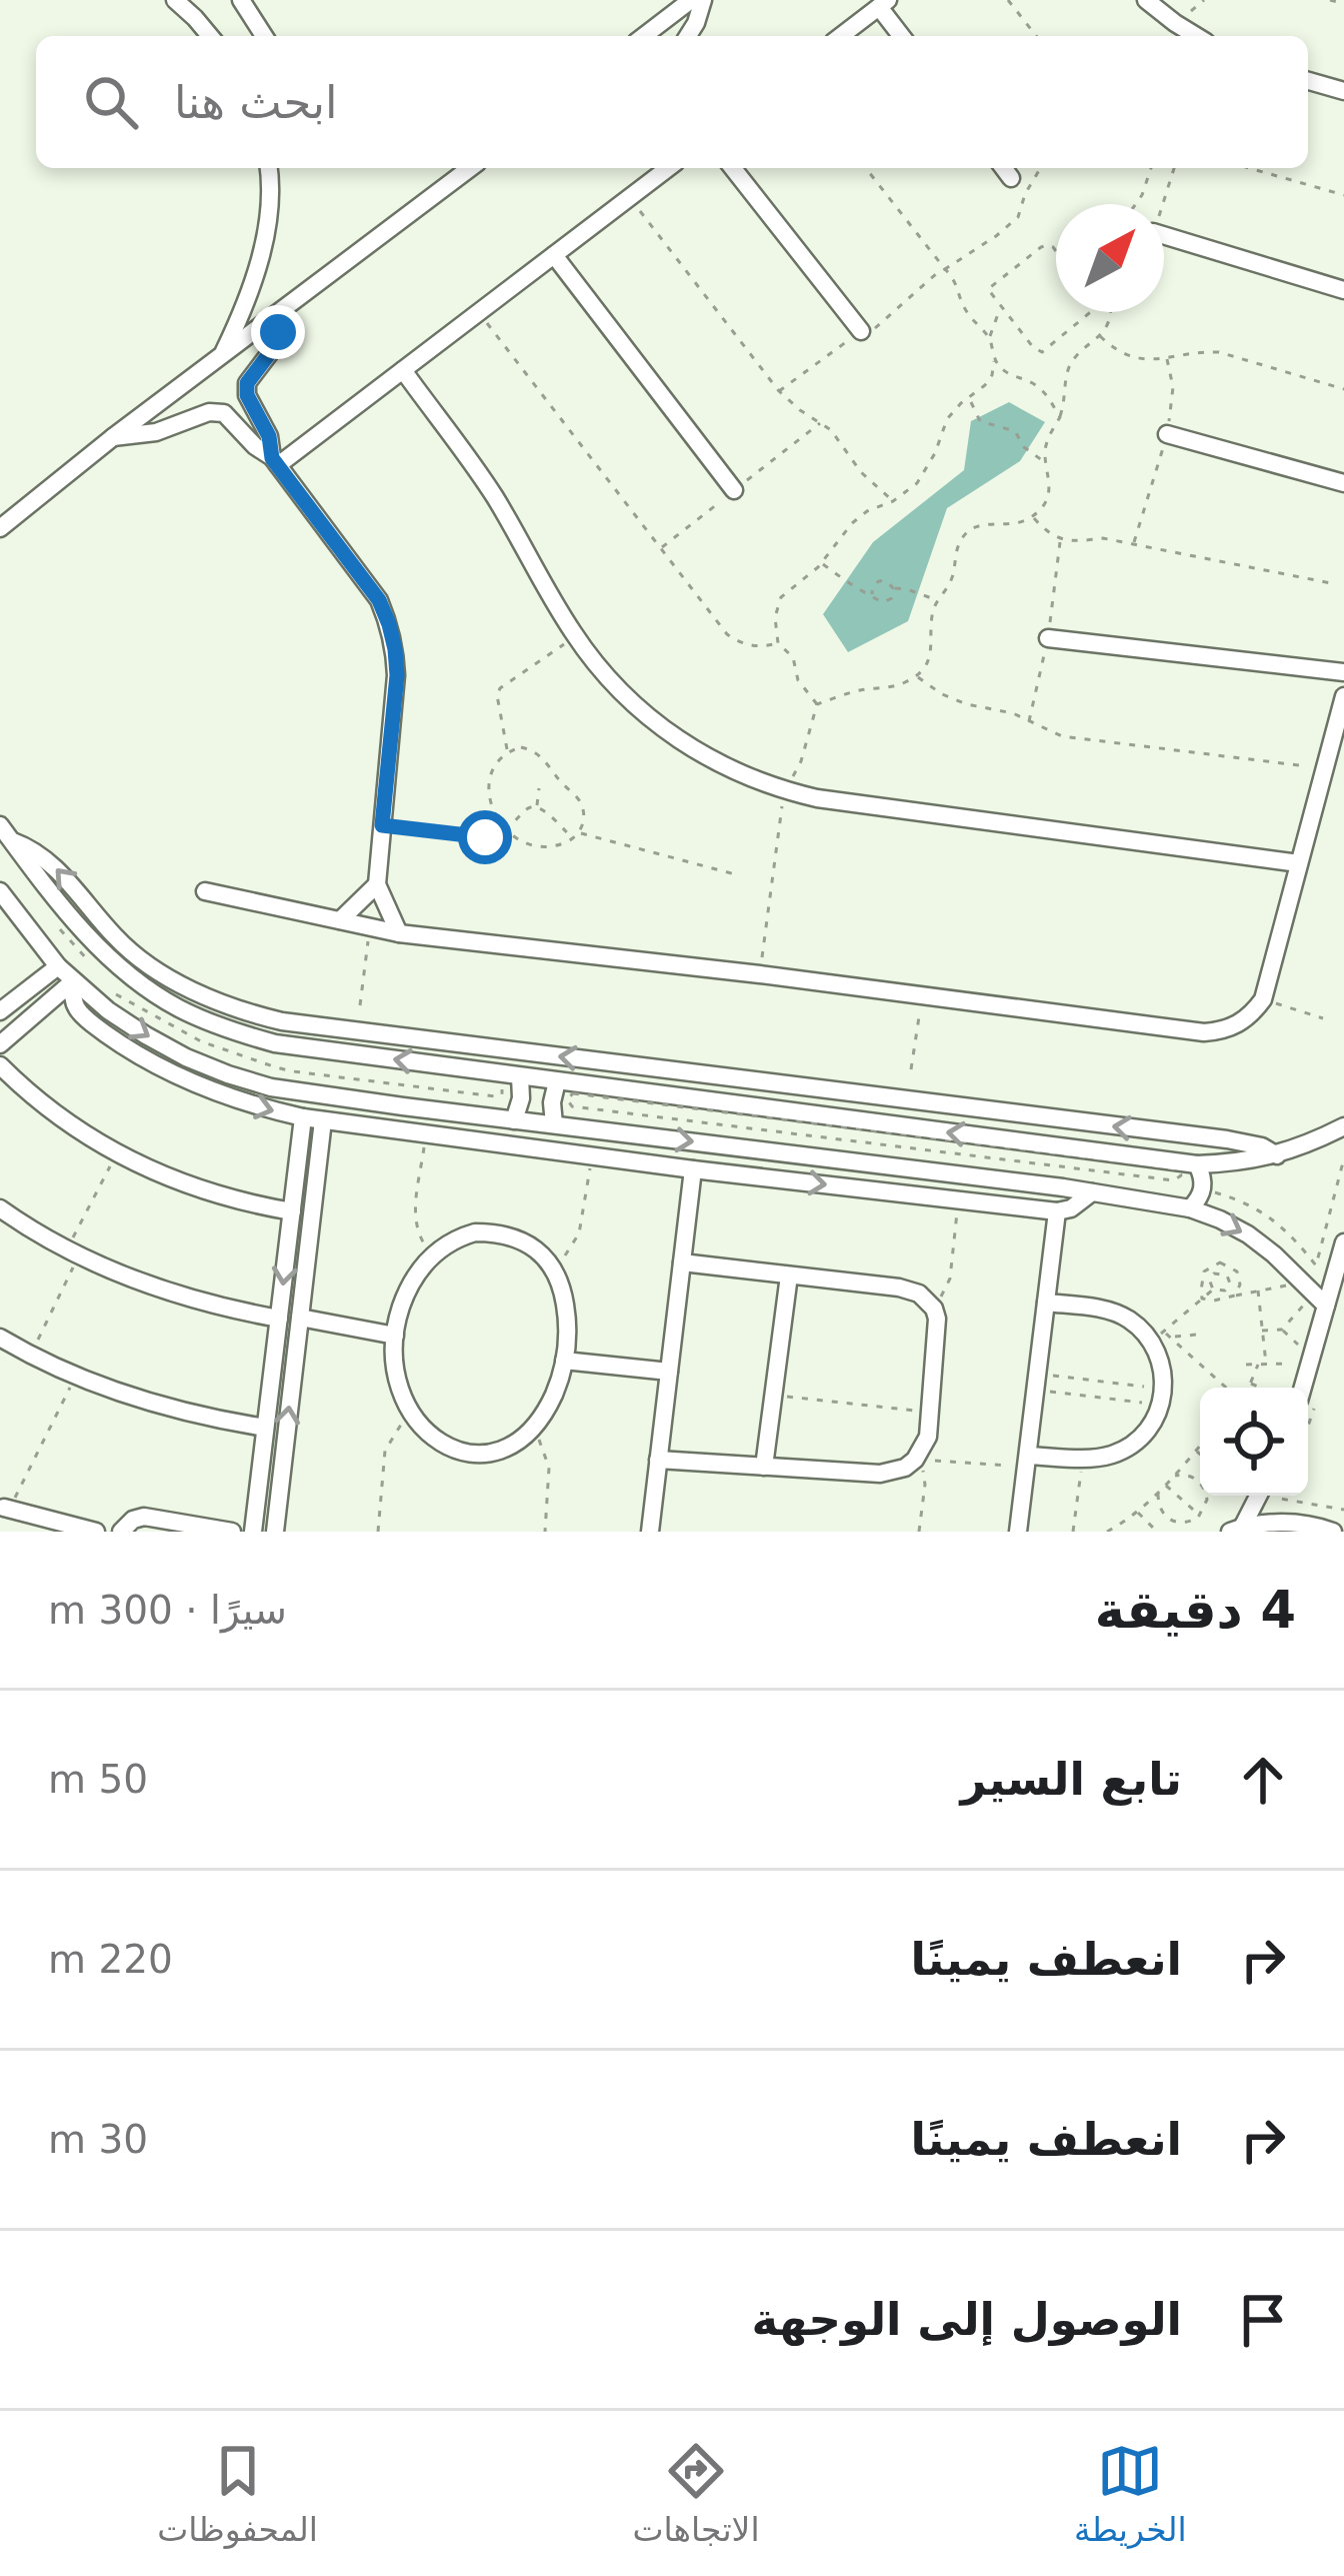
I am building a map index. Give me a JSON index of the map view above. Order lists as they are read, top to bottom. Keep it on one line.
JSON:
{"north":"top right","page":{"search":"ابحث هنا","heading":["4 دقيقة","سيرًا · 300 m"],"list":[["تابع السير","50 m"],["انعطف يمينًا","220 m"],["انعطف يمينًا","30 m"],"الوصول إلى الوجهة"],"nav":["الخريطة","الاتجاهات","المحفوظات"]}}
